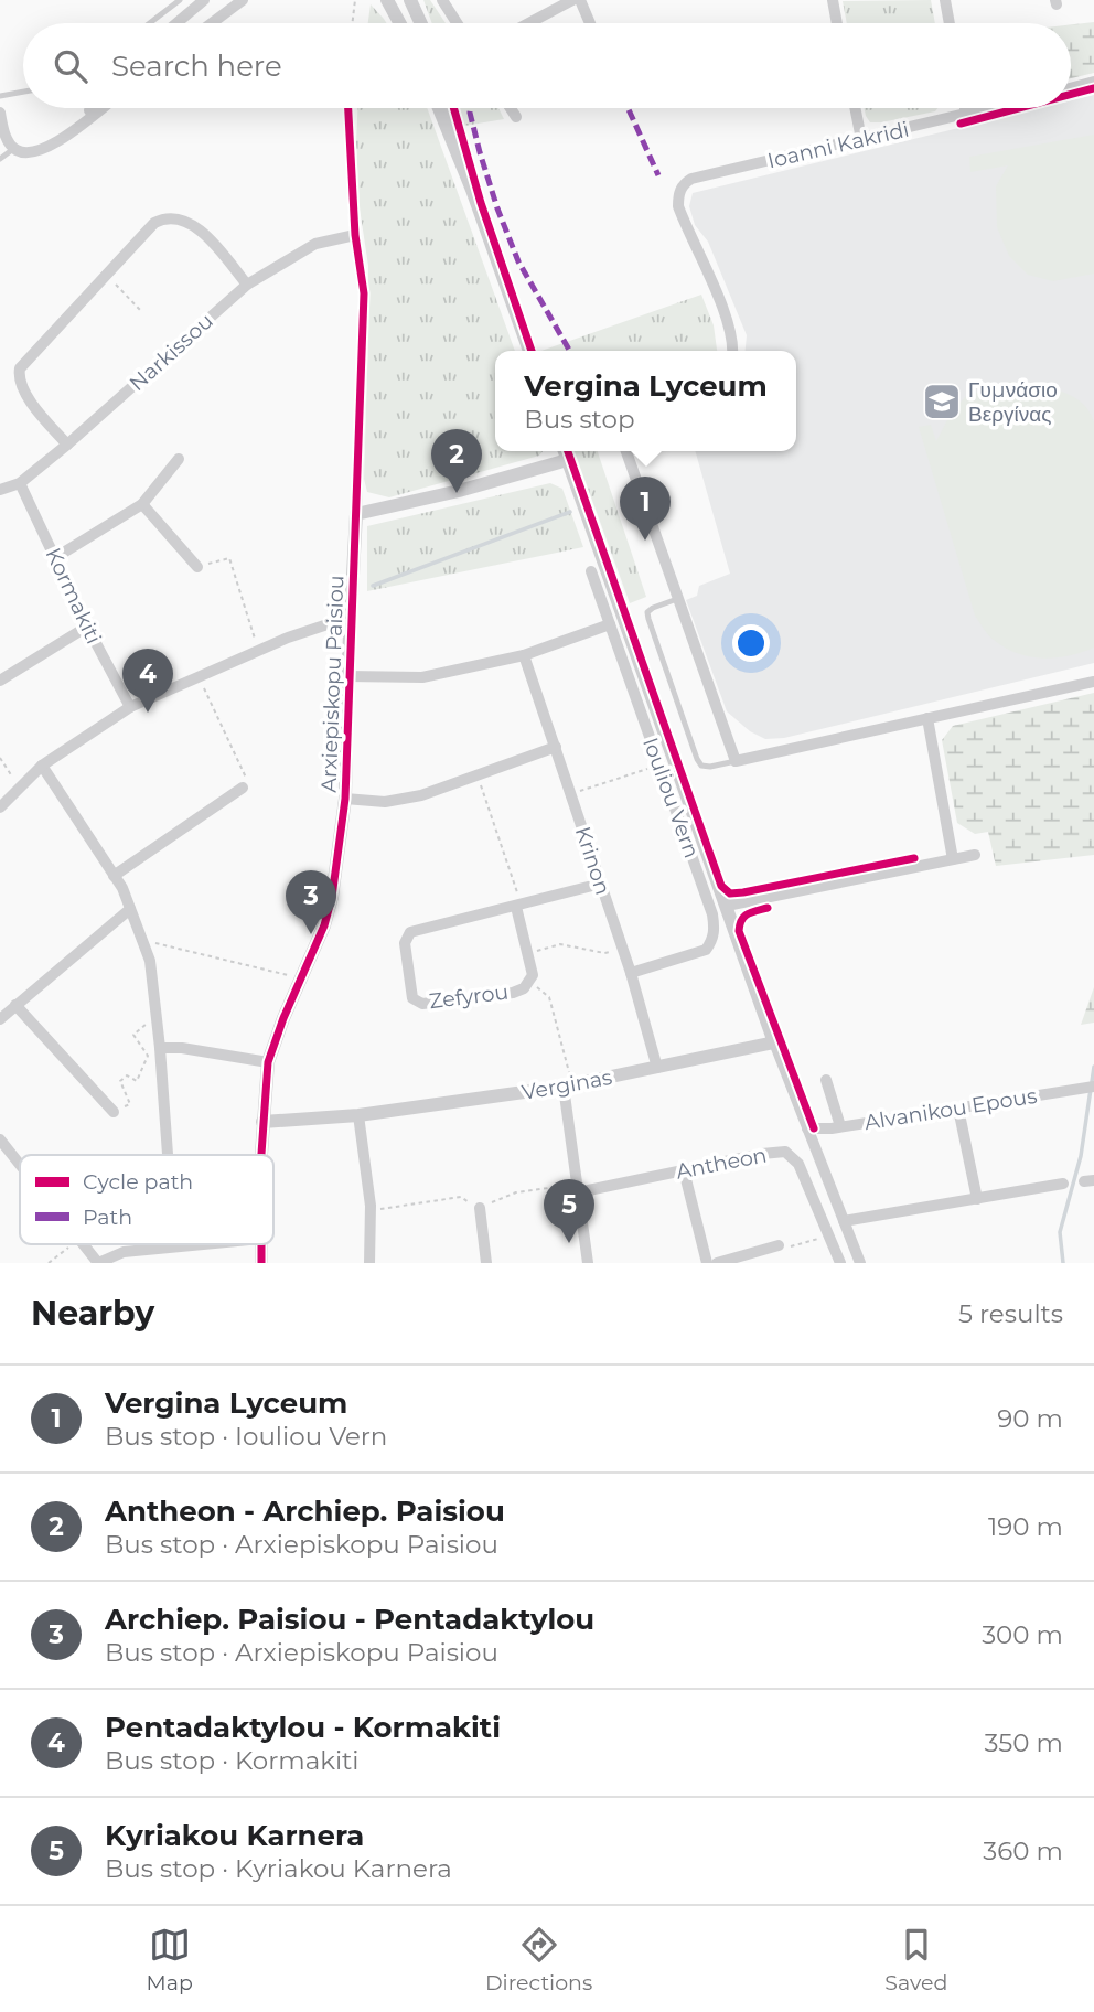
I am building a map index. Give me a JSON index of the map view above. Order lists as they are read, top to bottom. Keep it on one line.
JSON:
{"streets":{"street":["Ioanni Kakridi","Narkissou","Kormakiti","Arxiepiskopu Paisiou","Iouliou Vern","Krinon","Zefyrou","Verginas","Alvanikou Epous","Antheon"]},"crossings":[["Narkissou","Kormakiti"],["Narkissou","Arxiepiskopu Paisiou"],["Arxiepiskopu Paisiou","Verginas"],["Iouliou Vern","Krinon"],["Krinon","Zefyrou"],["Krinon","Verginas"]],"places":{"school or university":["Γυμνάσιο Βεργίνας"]},"legend":["Cycle path","Path"],"page":{"search":"Search here","popup":["Vergina Lyceum","Bus stop"],"pins":["2","1","4","3","5"],"heading":["Nearby","5 results"],"list":[{"mark":"1","name":"Vergina Lyceum","note":"Bus stop · Iouliou Vern","value":"90 m"},{"mark":"2","name":"Antheon - Archiep. Paisiou","note":"Bus stop · Arxiepiskopu Paisiou","value":"190 m"},{"mark":"3","name":"Archiep. Paisiou - Pentadaktylou","note":"Bus stop · Arxiepiskopu Paisiou","value":"300 m"},{"mark":"4","name":"Pentadaktylou - Kormakiti","note":"Bus stop · Kormakiti","value":"350 m"},{"mark":"5","name":"Kyriakou Karnera","note":"Bus stop · Kyriakou Karnera","value":"360 m"}],"nav":["Map","Directions","Saved"]}}
